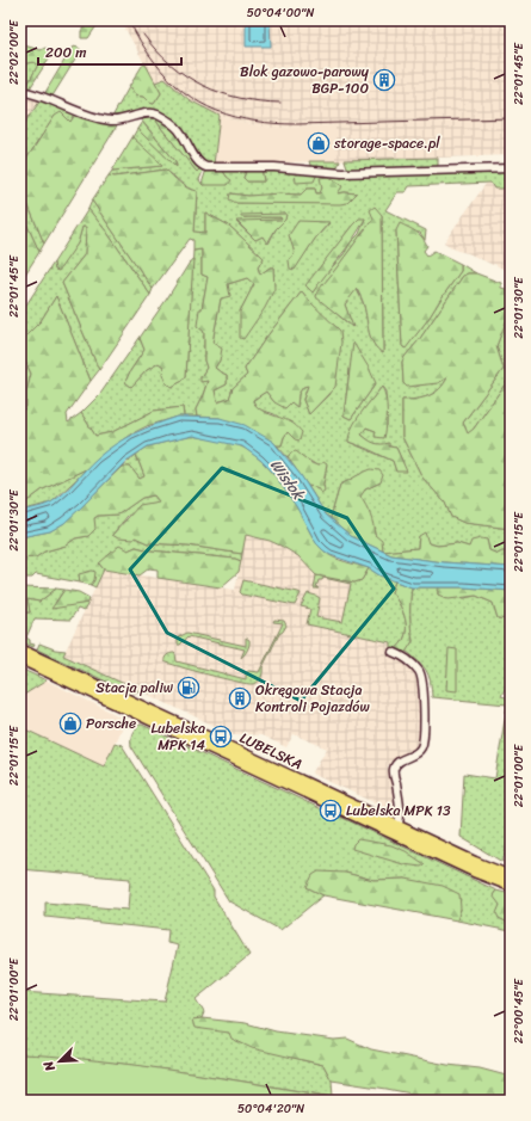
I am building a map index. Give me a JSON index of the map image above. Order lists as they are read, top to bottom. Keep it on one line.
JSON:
{"streets":{"main road":["LUBELSKA"]},"water":["Wisłok"],"places":{"building":["Blok gazowo-parowy BGP-100","Okręgowa Stacja Kontroli Pojazdów"],"shop":["storage-space.pl","Porsche"],"fuel station":["Stacja paliw"],"bus stop":["Lubelska MPK 14","Lubelska MPK 13"]},"scale_bar":"200 m","north":"bottom left","coordinates":["50°04'00\"N","22°02'00\"E","22°01'45\"E","22°01'30\"E","22°01'15\"E","22°01'00\"E","22°00'45\"E","50°04'20\"N"]}
